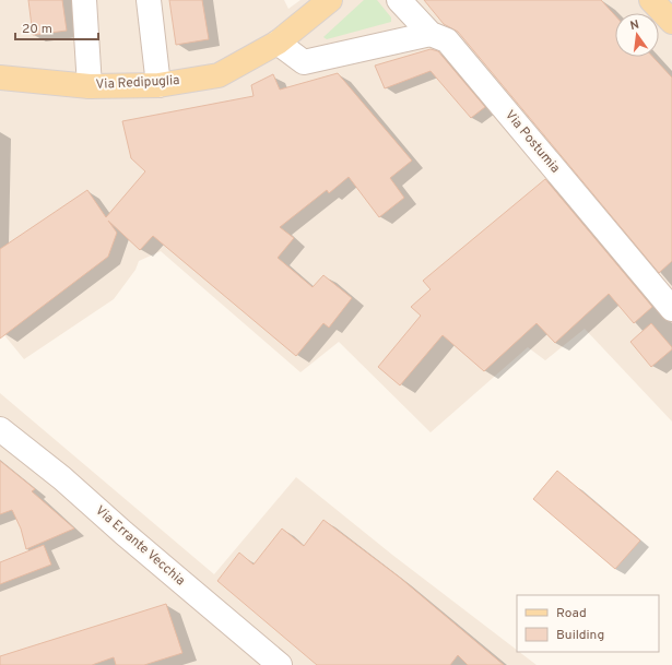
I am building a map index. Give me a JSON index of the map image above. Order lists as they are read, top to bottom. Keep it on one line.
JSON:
{"streets":{"main road":["Via Redipuglia"],"street":["Via Postumia","Via Errante Vecchia"]},"legend":["Road","Building"],"scale_bar":"20 m","north":"top"}
